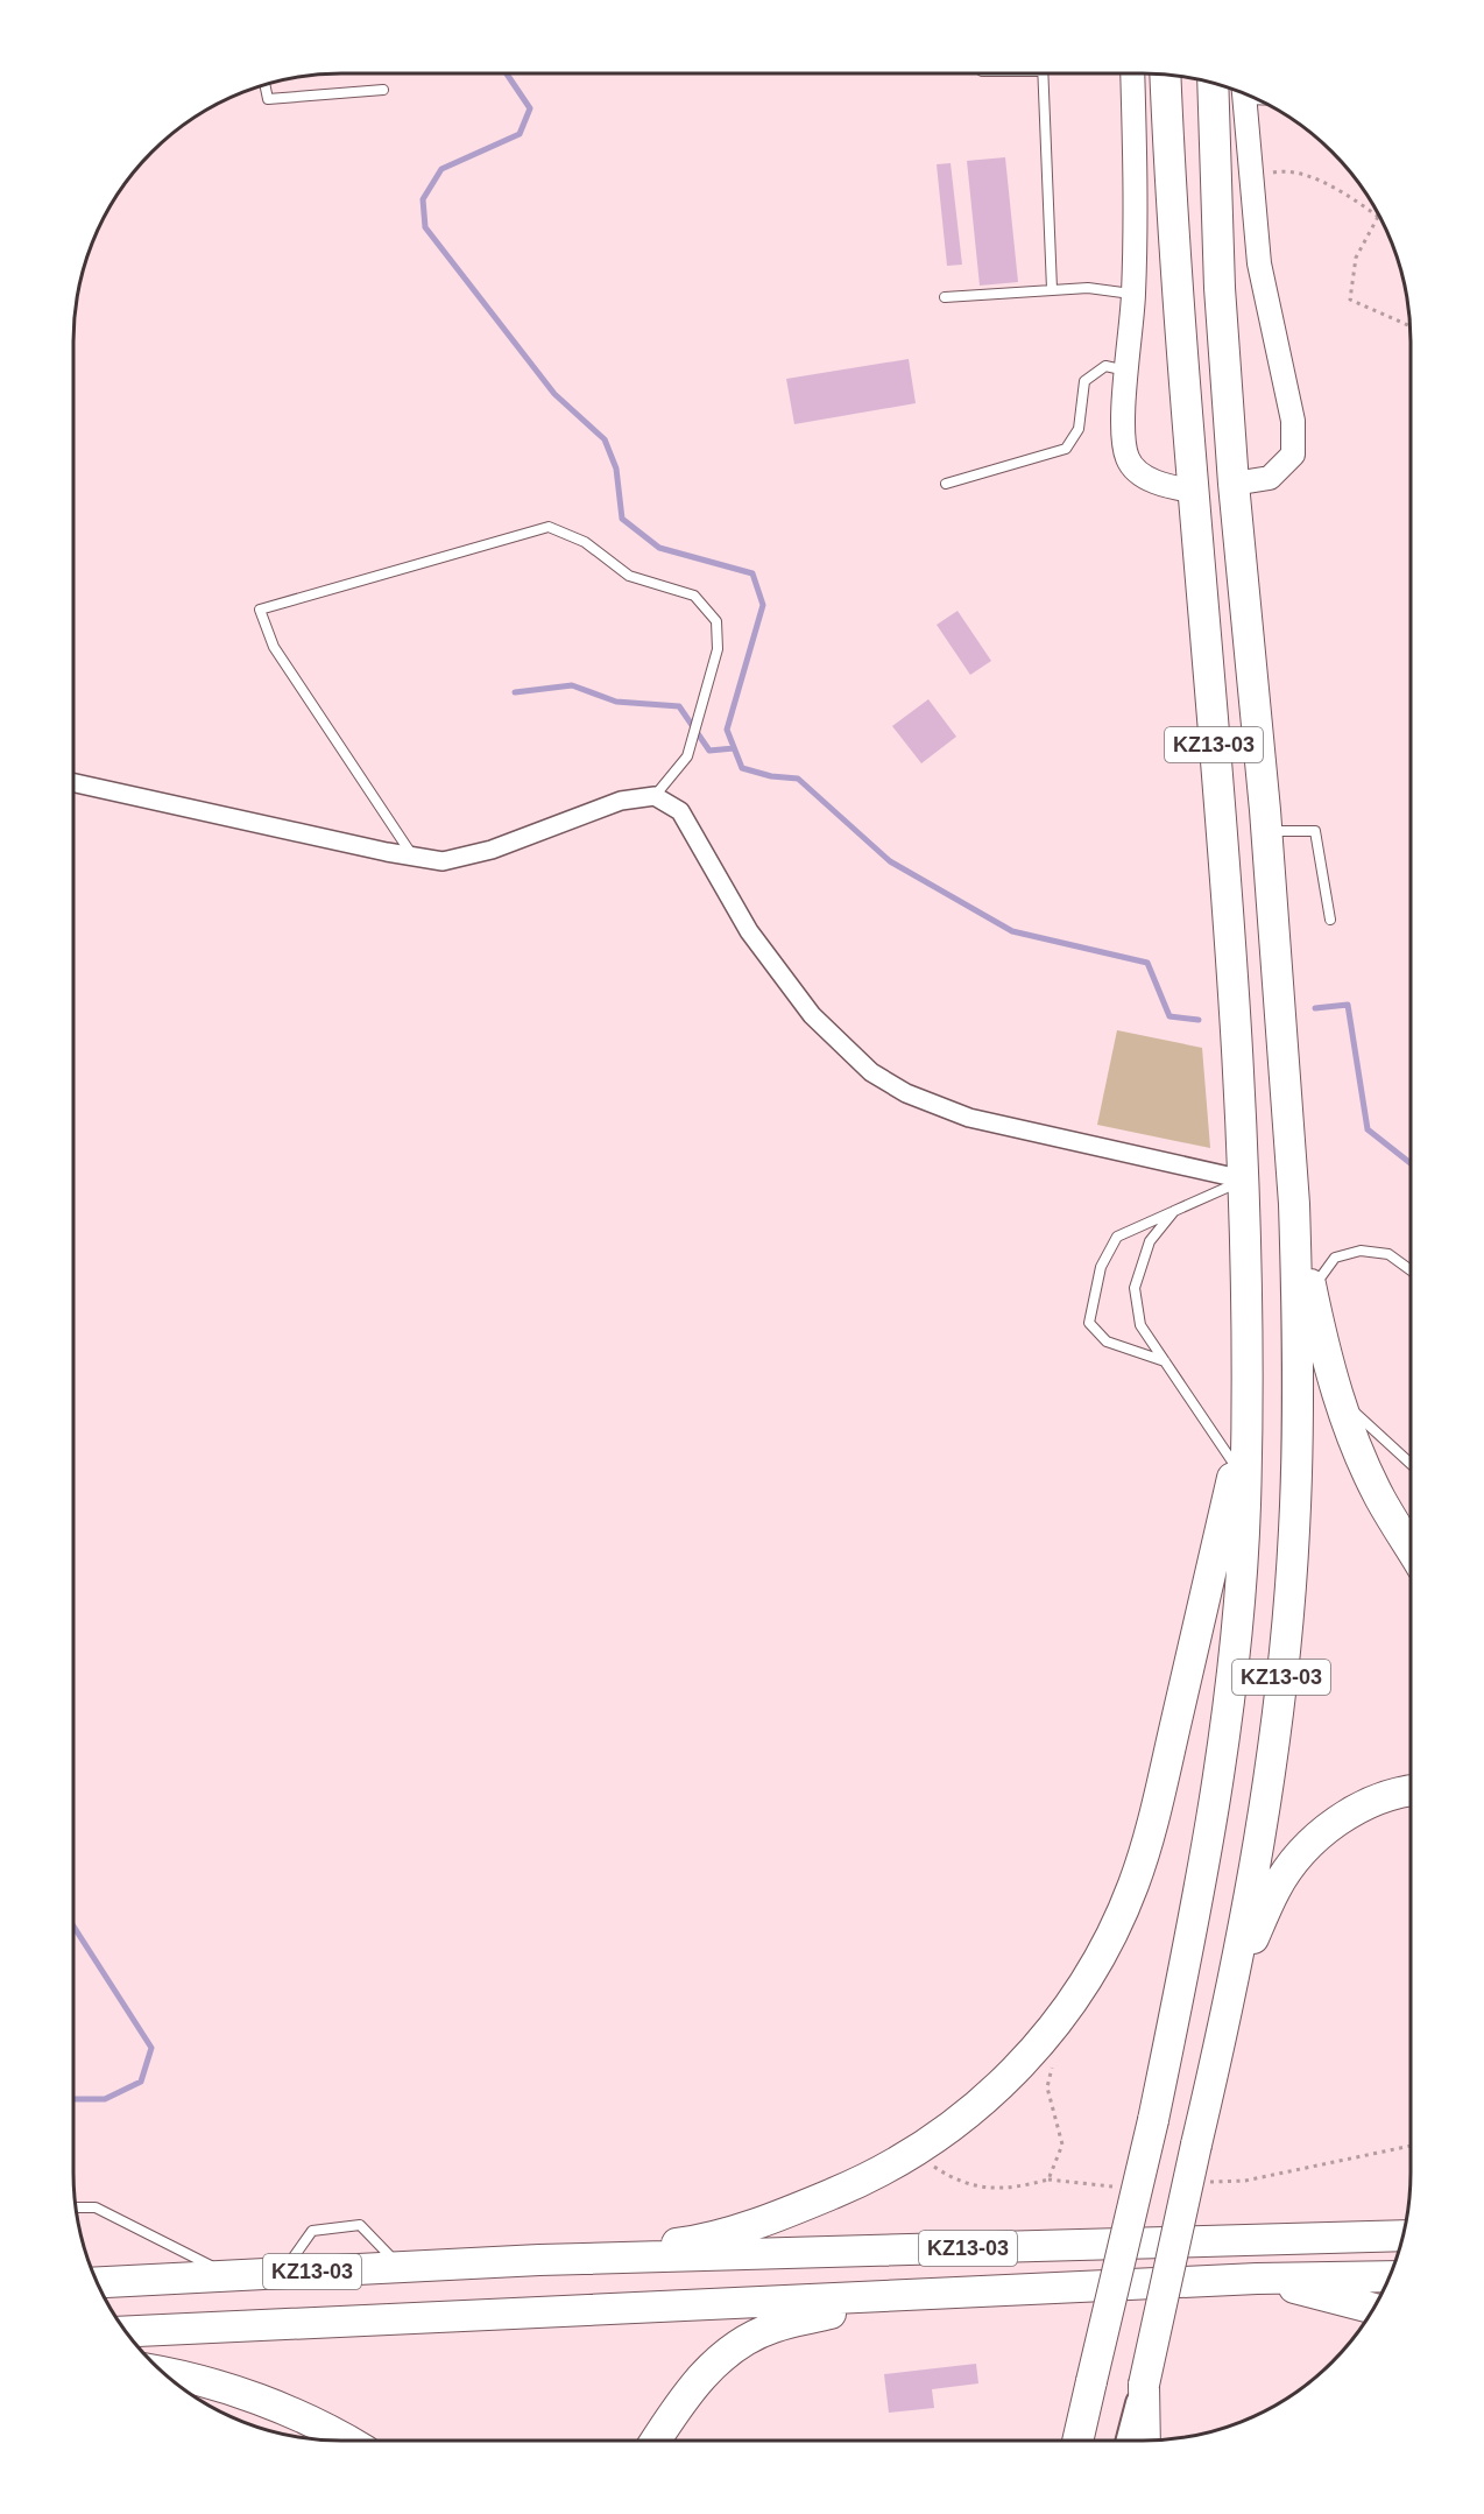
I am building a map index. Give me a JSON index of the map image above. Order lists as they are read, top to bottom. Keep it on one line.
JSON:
{"streets":{"highway":["KZ13-03"]}}
